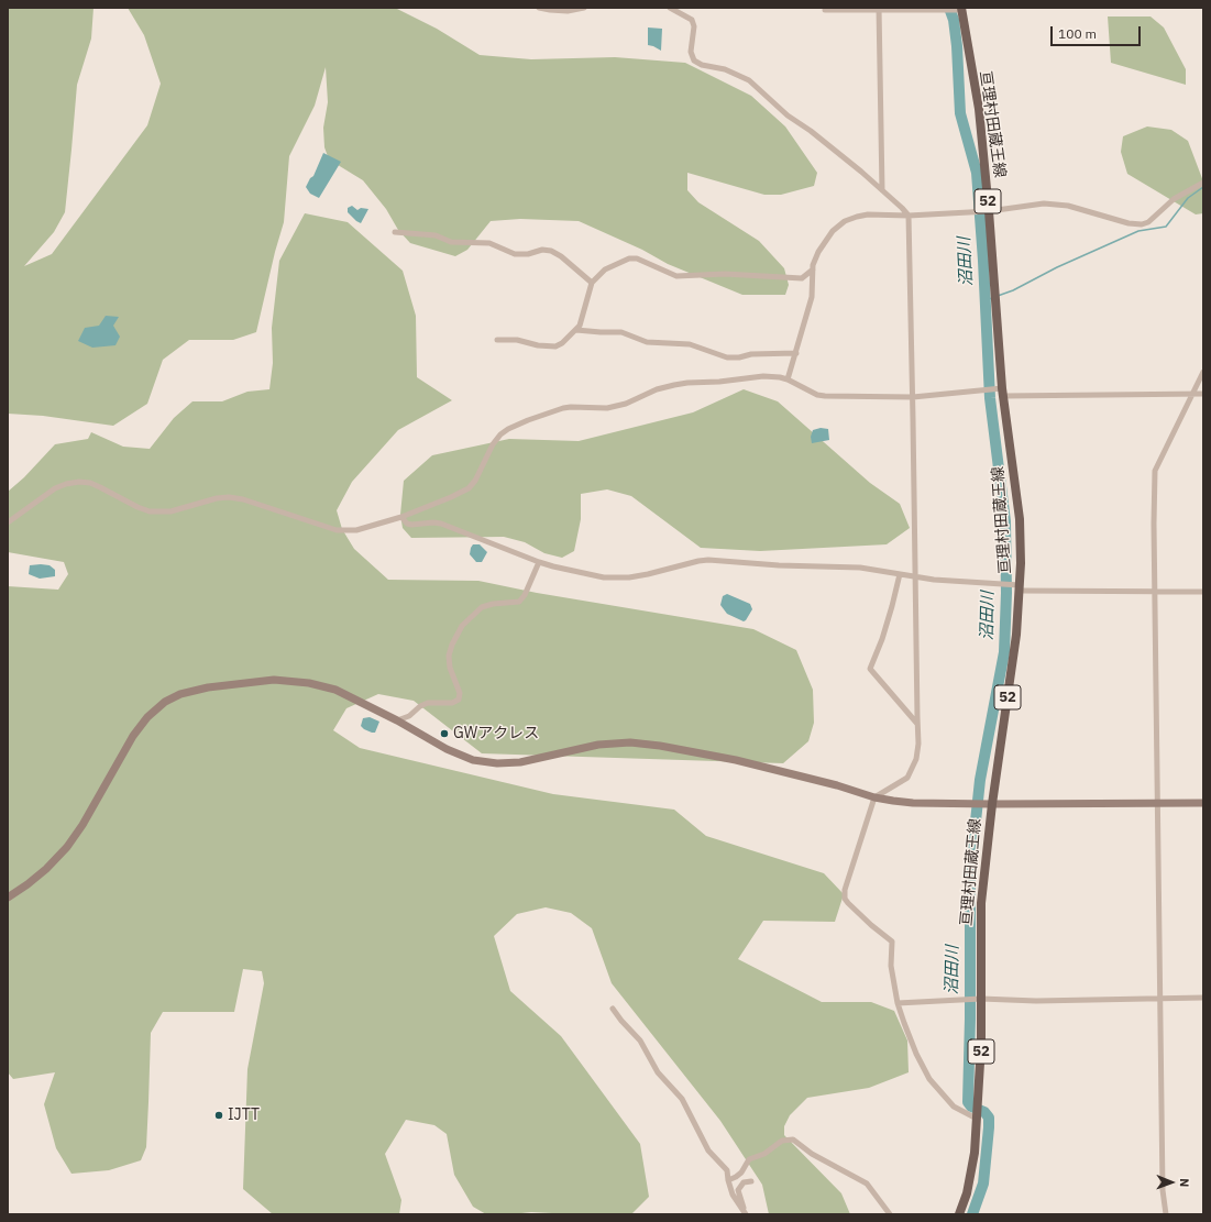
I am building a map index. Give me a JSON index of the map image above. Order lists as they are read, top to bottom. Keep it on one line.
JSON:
{"streets":{"main road":["亘理村田蔵王線","52"]},"water":["沼田川"],"places":["GWアクレス","IJTT"],"scale_bar":"100 m","north":"right"}
